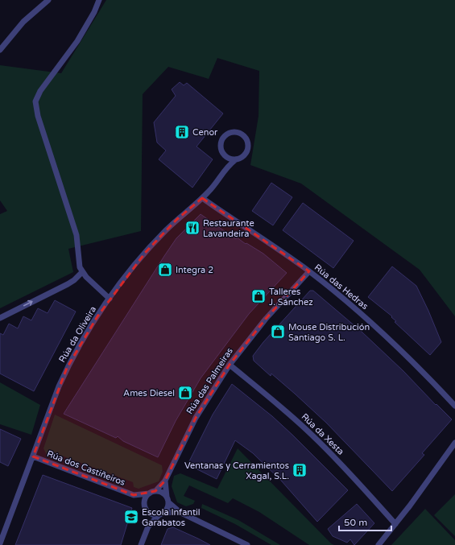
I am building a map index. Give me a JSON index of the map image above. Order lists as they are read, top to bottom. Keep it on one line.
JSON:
{"streets":{"street":["Rúa das Hedras","Rúa da Oliveira","Rúa das Palmeiras","Rúa da Xesta","Rúa dos Castiñeiros"]},"crossings":[["Rúa das Hedras","Rúa da Oliveira"],["Rúa das Hedras","Rúa das Palmeiras"],["Rúa da Oliveira","Rúa dos Castiñeiros"],["Rúa das Palmeiras","Rúa da Xesta"],["Rúa das Palmeiras","Rúa dos Castiñeiros"]],"places":{"building":["Cenor","Ventanas y Cerramientos Xagal, S.L."],"restaurant":["Restaurante Lavandeira"],"shop":["Integra 2","Talleres J. Sánchez","Mouse Distribución Santiago S. L.","Ames Diesel"],"school or university":["Escola Infantil Garabatos"]},"scale_bar":"50 m"}
